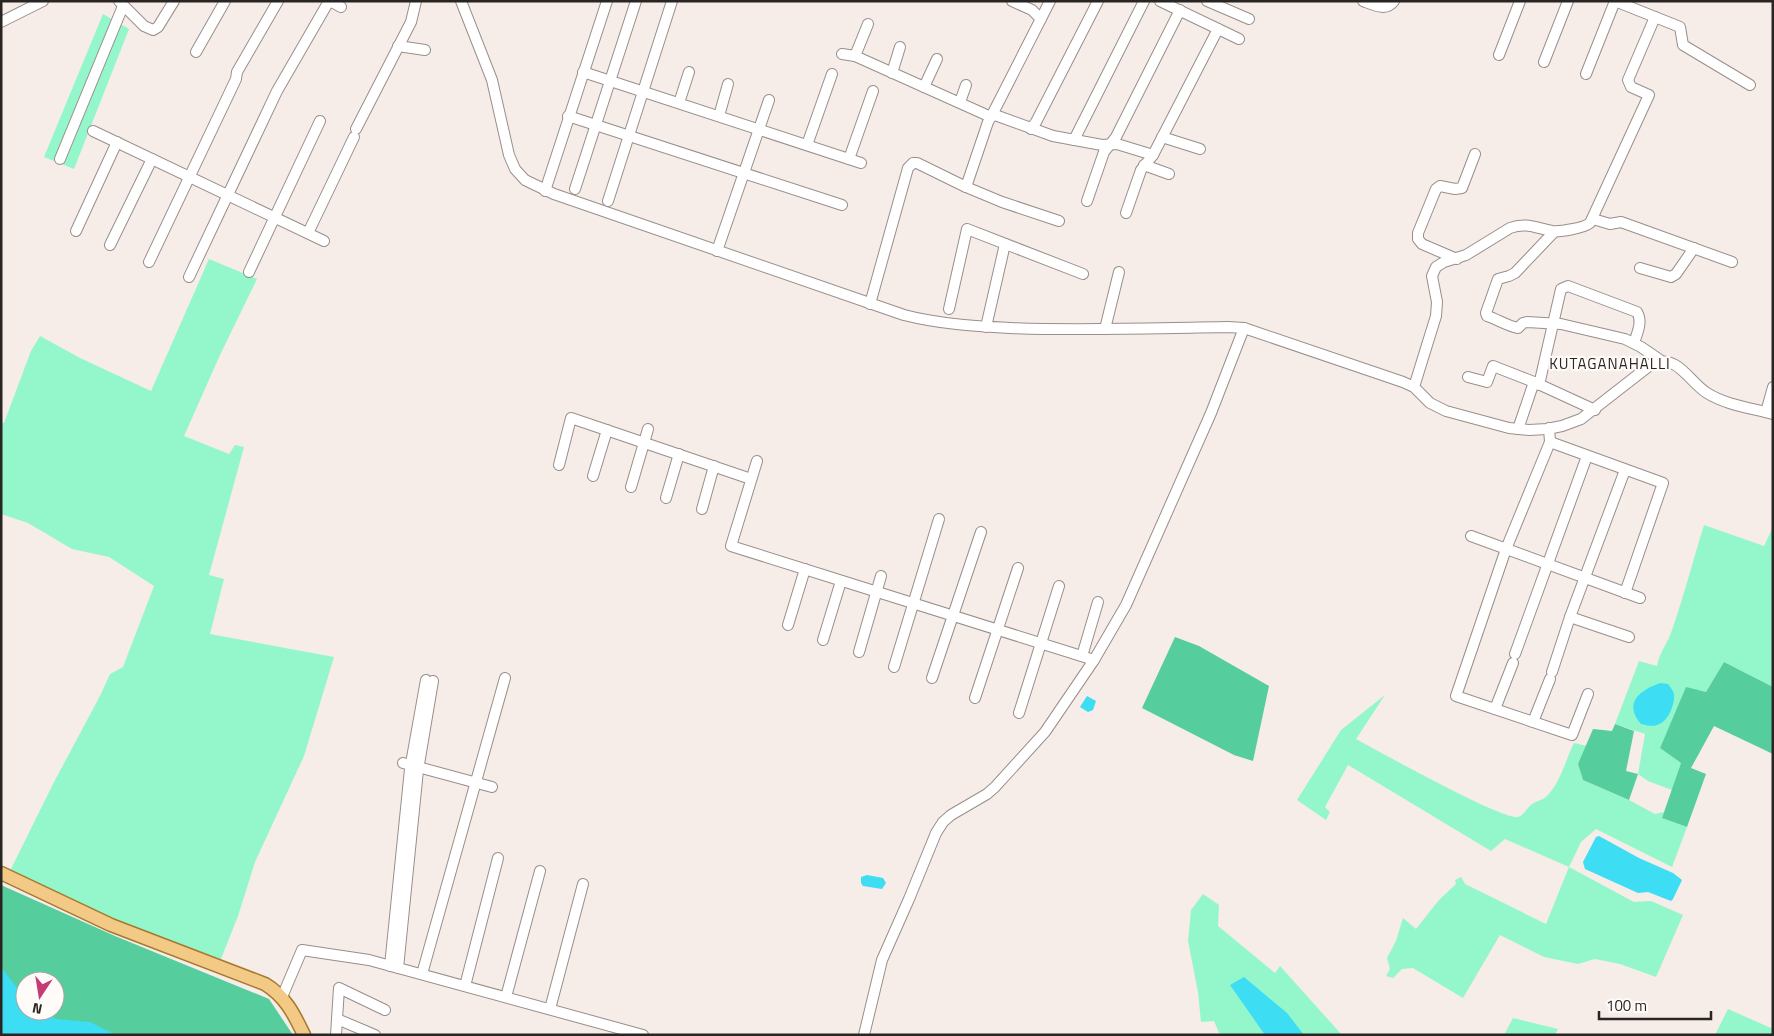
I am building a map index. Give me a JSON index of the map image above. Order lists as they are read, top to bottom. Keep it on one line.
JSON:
{"districts":["KUTAGANAHALLI"],"scale_bar":"100 m","north":"bottom"}
